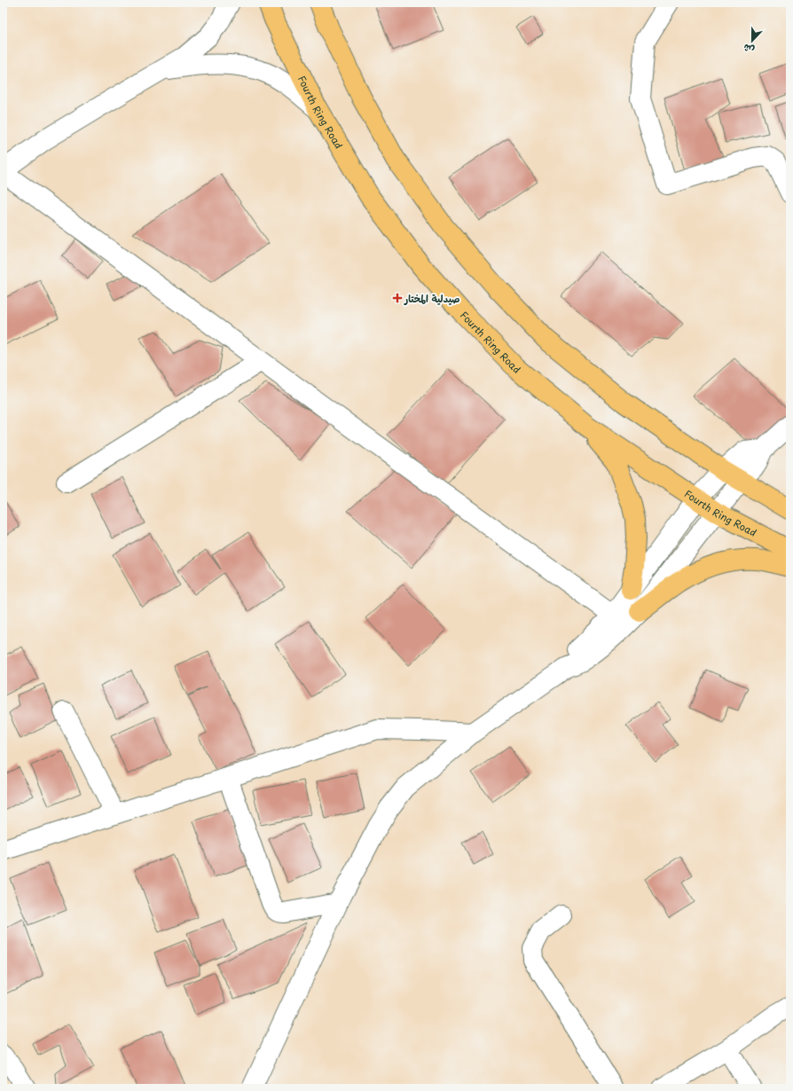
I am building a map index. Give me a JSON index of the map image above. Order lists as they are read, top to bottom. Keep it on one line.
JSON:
{"streets":{"main road":["Fourth Ring Road"]},"places":{"health":["صيدلية المختار"]},"north":"bottom"}
